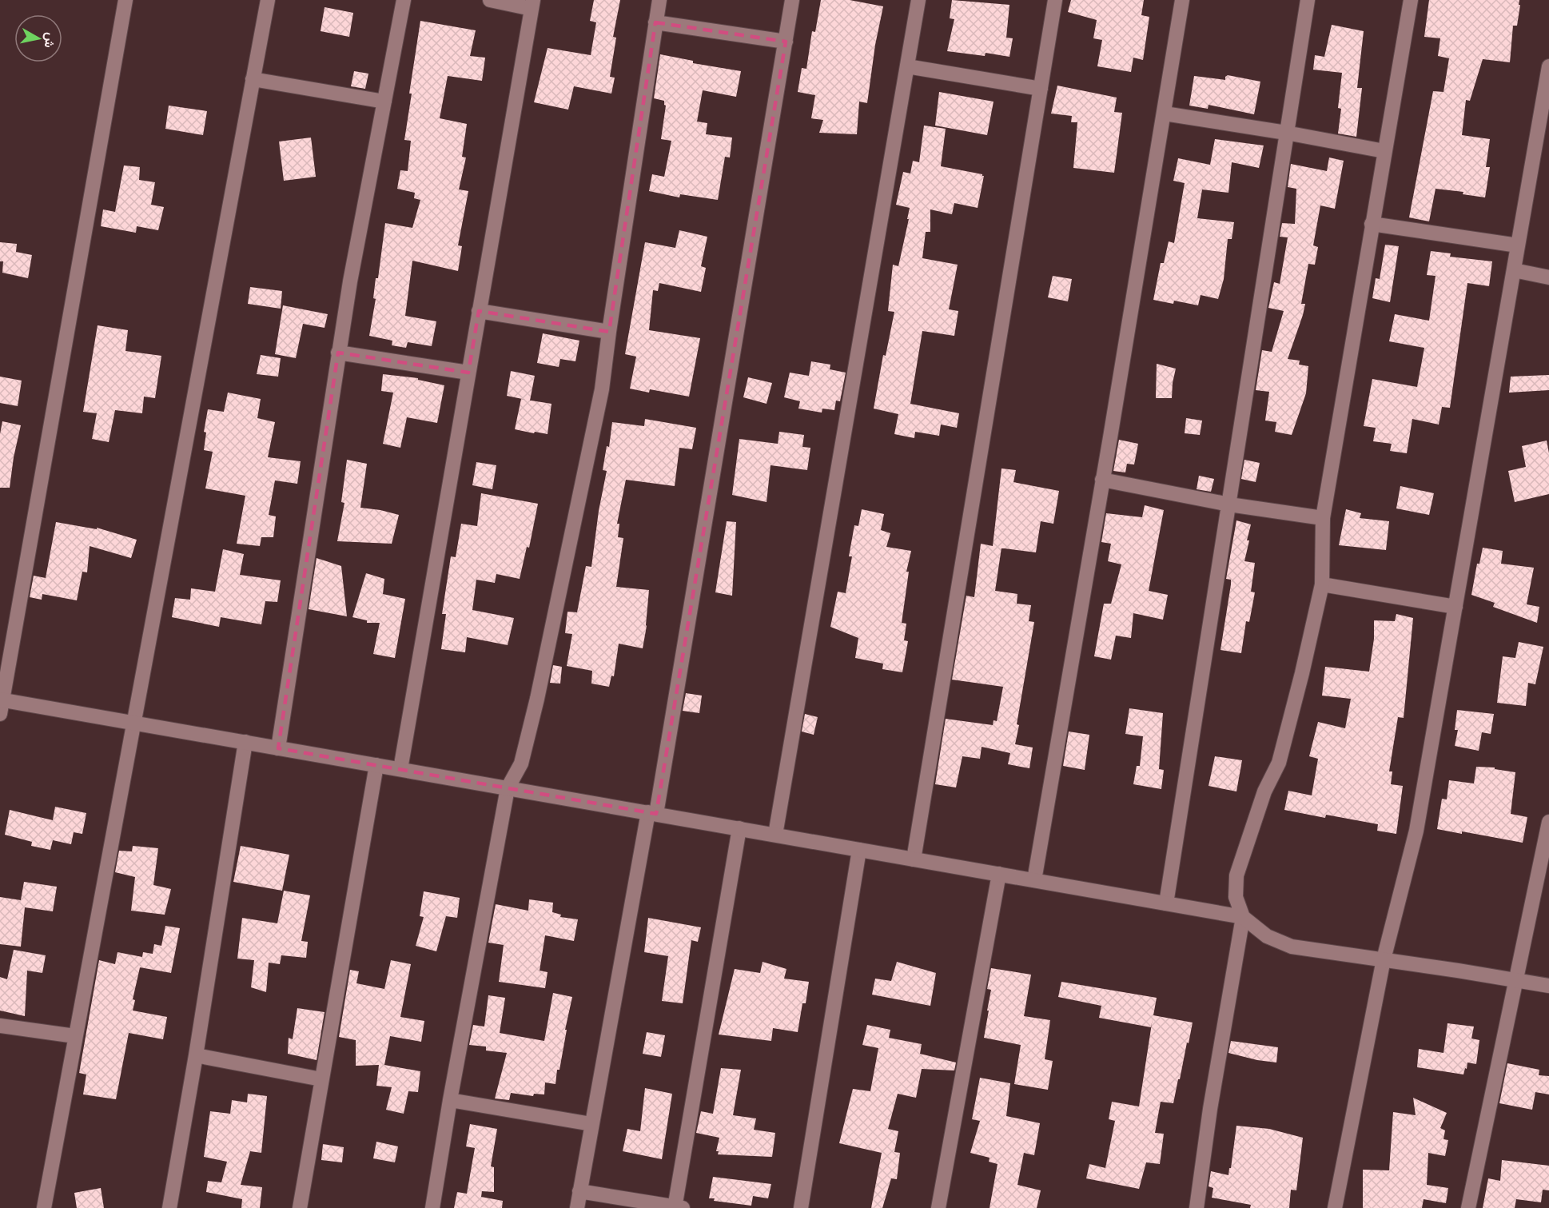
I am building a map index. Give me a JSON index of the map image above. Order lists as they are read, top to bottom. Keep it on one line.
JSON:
{"north":"right"}
